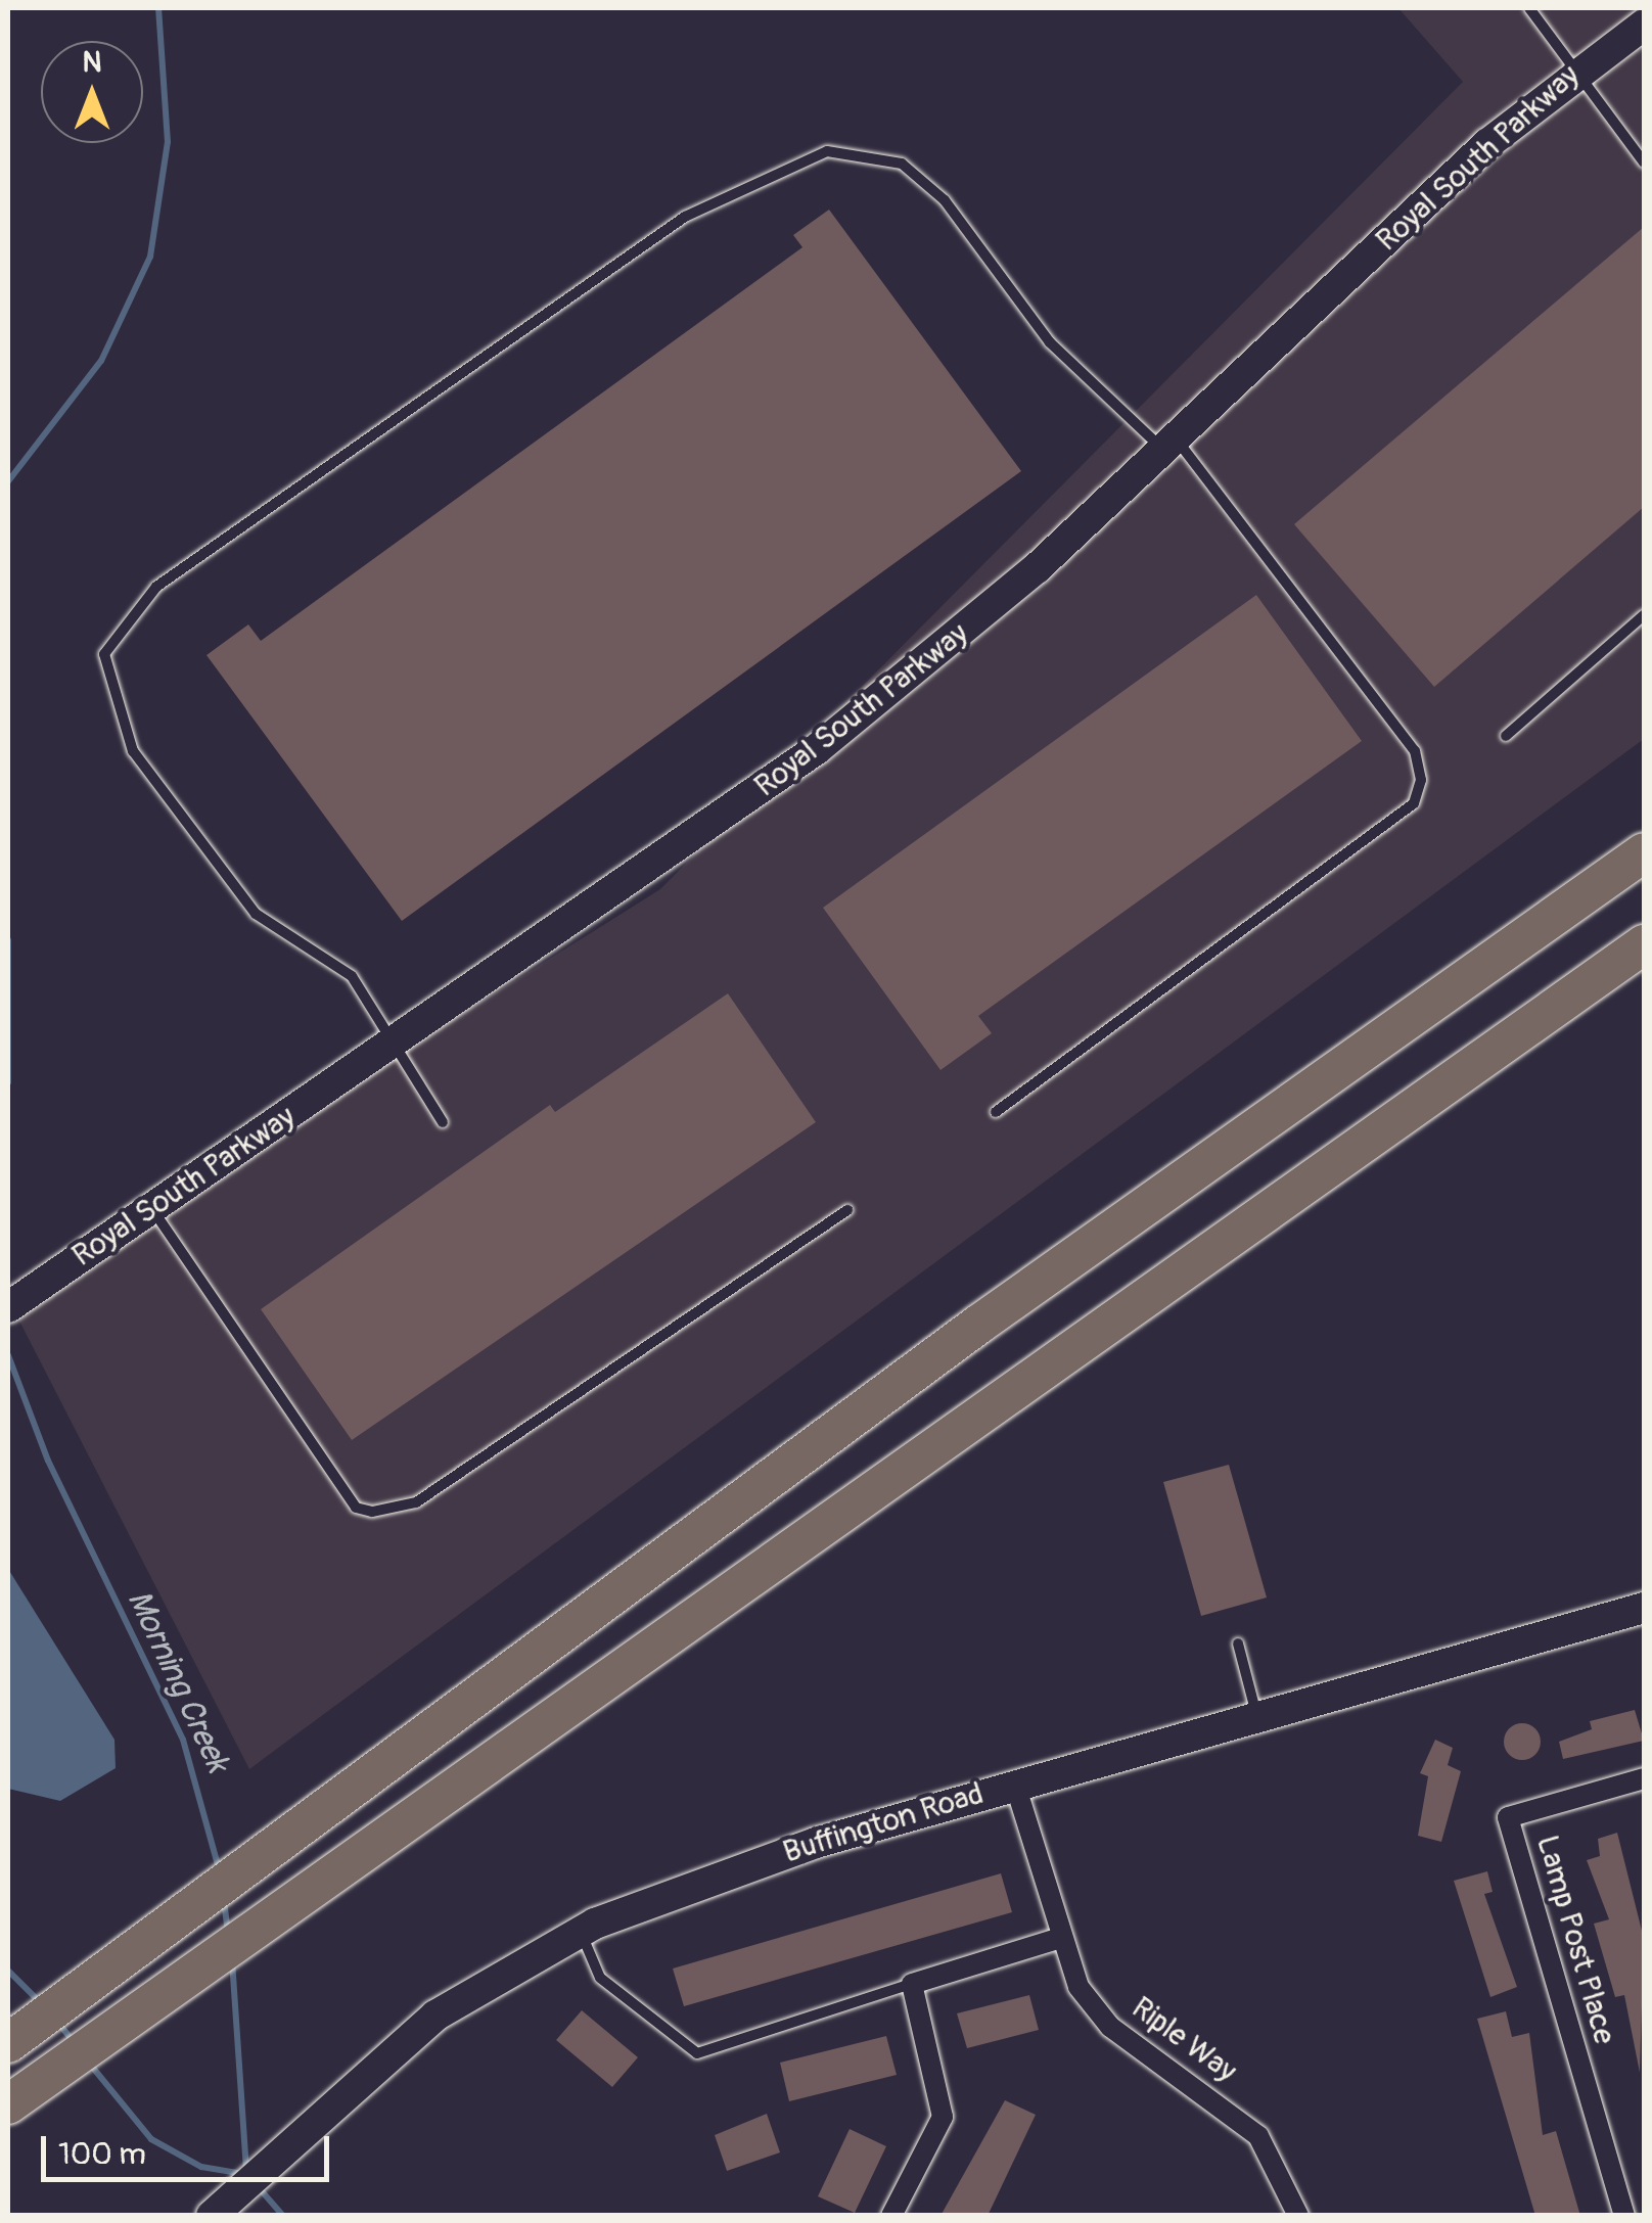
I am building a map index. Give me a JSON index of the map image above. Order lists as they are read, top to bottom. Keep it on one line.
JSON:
{"streets":{"street":["Royal South Parkway","Buffington Road","Lamp Post Place","Riple Way"]},"crossings":[["Buffington Road","Riple Way"]],"water":["Morning Creek"],"scale_bar":"100 m","north":"top"}
